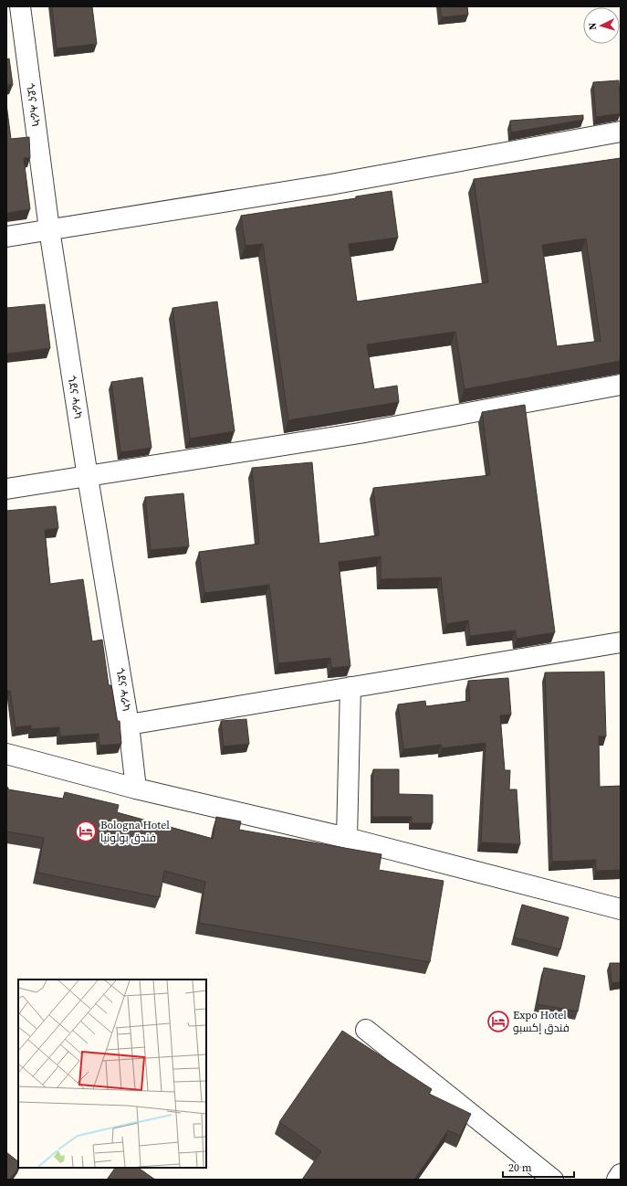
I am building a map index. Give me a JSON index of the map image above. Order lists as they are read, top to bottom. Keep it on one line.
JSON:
{"streets":{"street":["ጎደና ሓራካ"]},"places":{"hotel":["Bologna Hotel فندق بولونيا","Expo Hotel فندق إكسبو"]},"scale_bar":"20 m","north":"left"}
